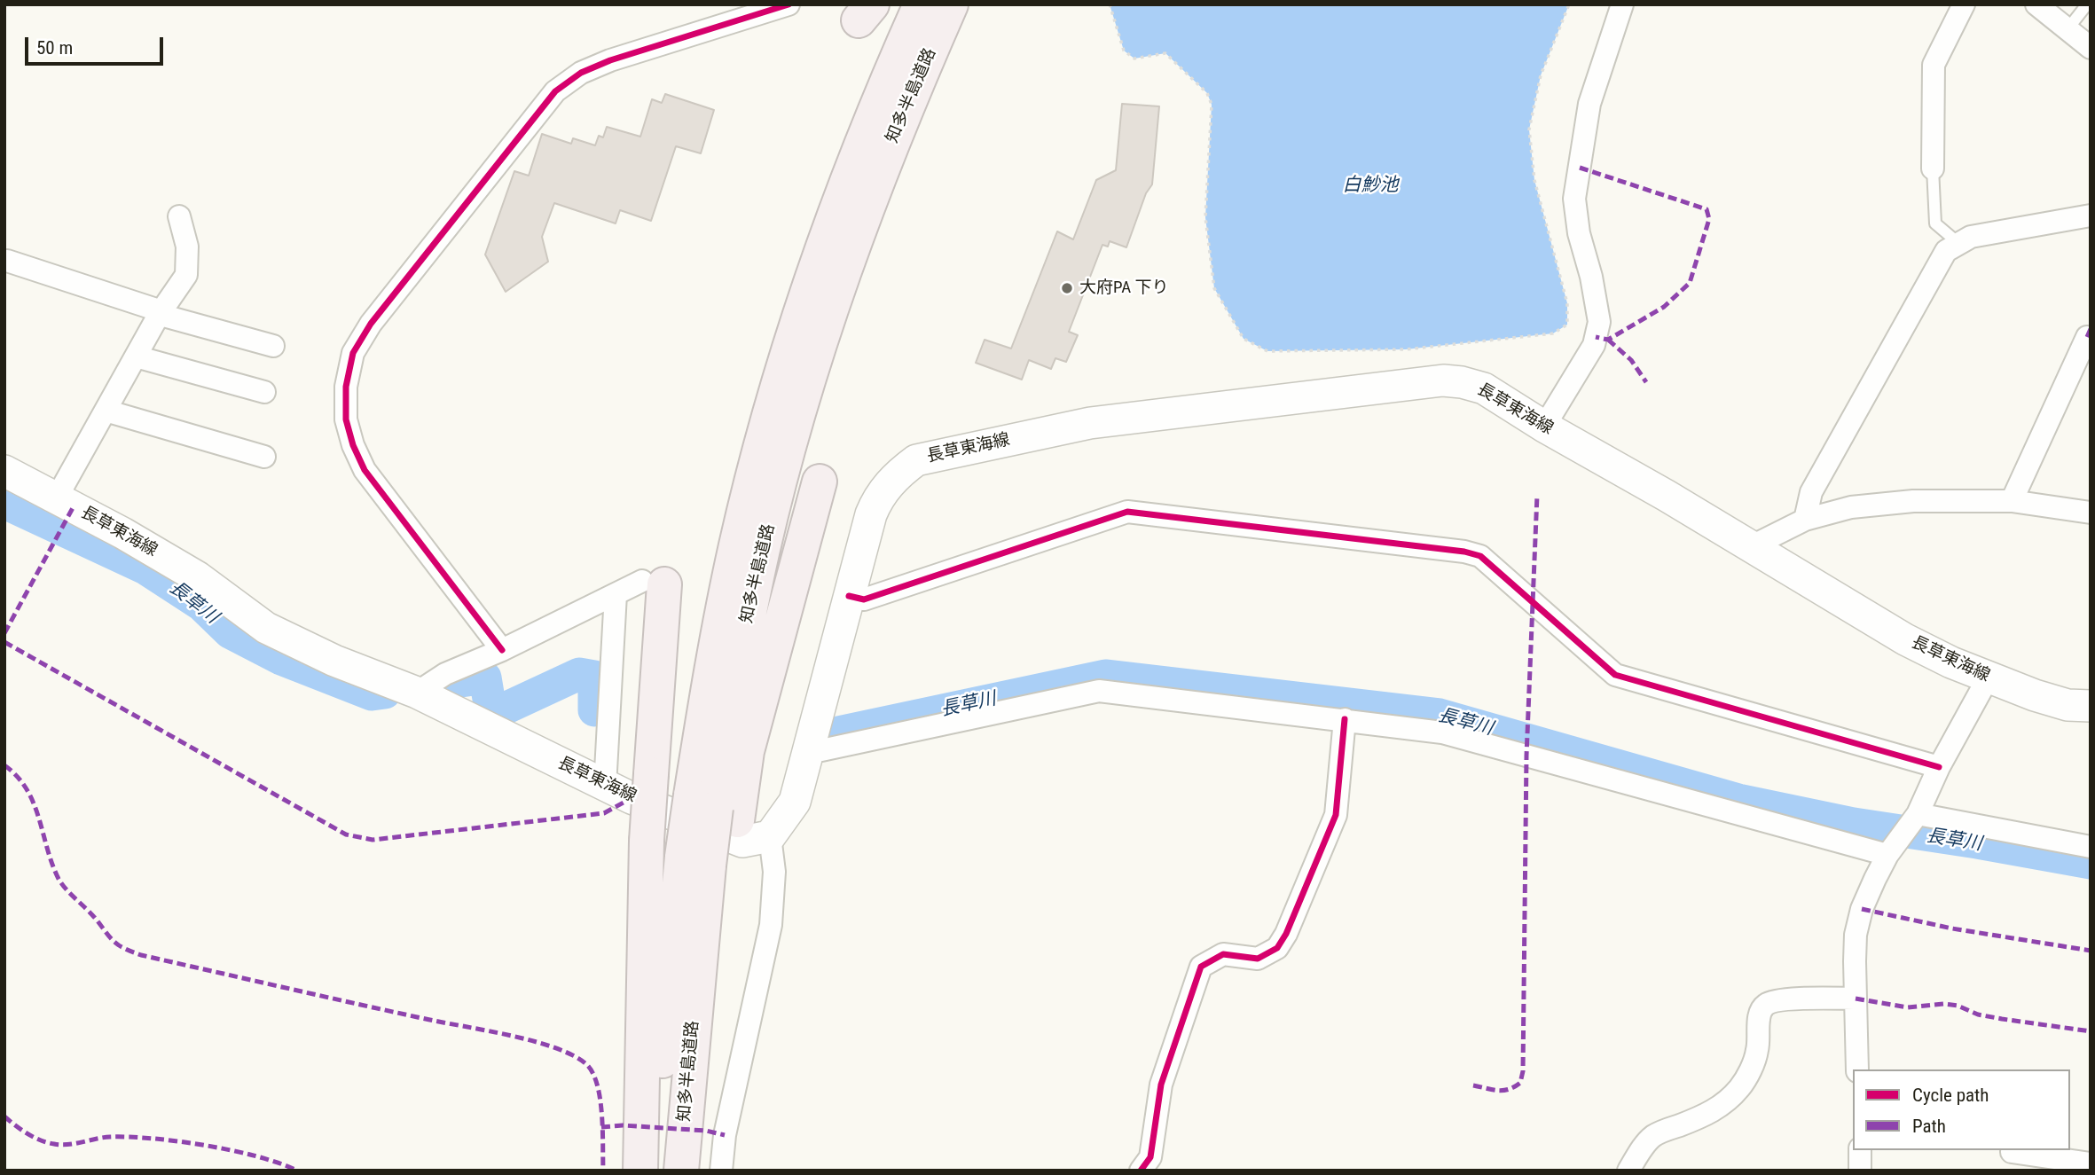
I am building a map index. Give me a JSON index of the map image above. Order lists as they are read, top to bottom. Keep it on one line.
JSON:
{"streets":{"highway":["知多半島道路"],"main road":["長草東海線"]},"water":["白魦池","長草川"],"places":["大府PA 下り"],"legend":["Cycle path","Path"],"scale_bar":"50 m"}
